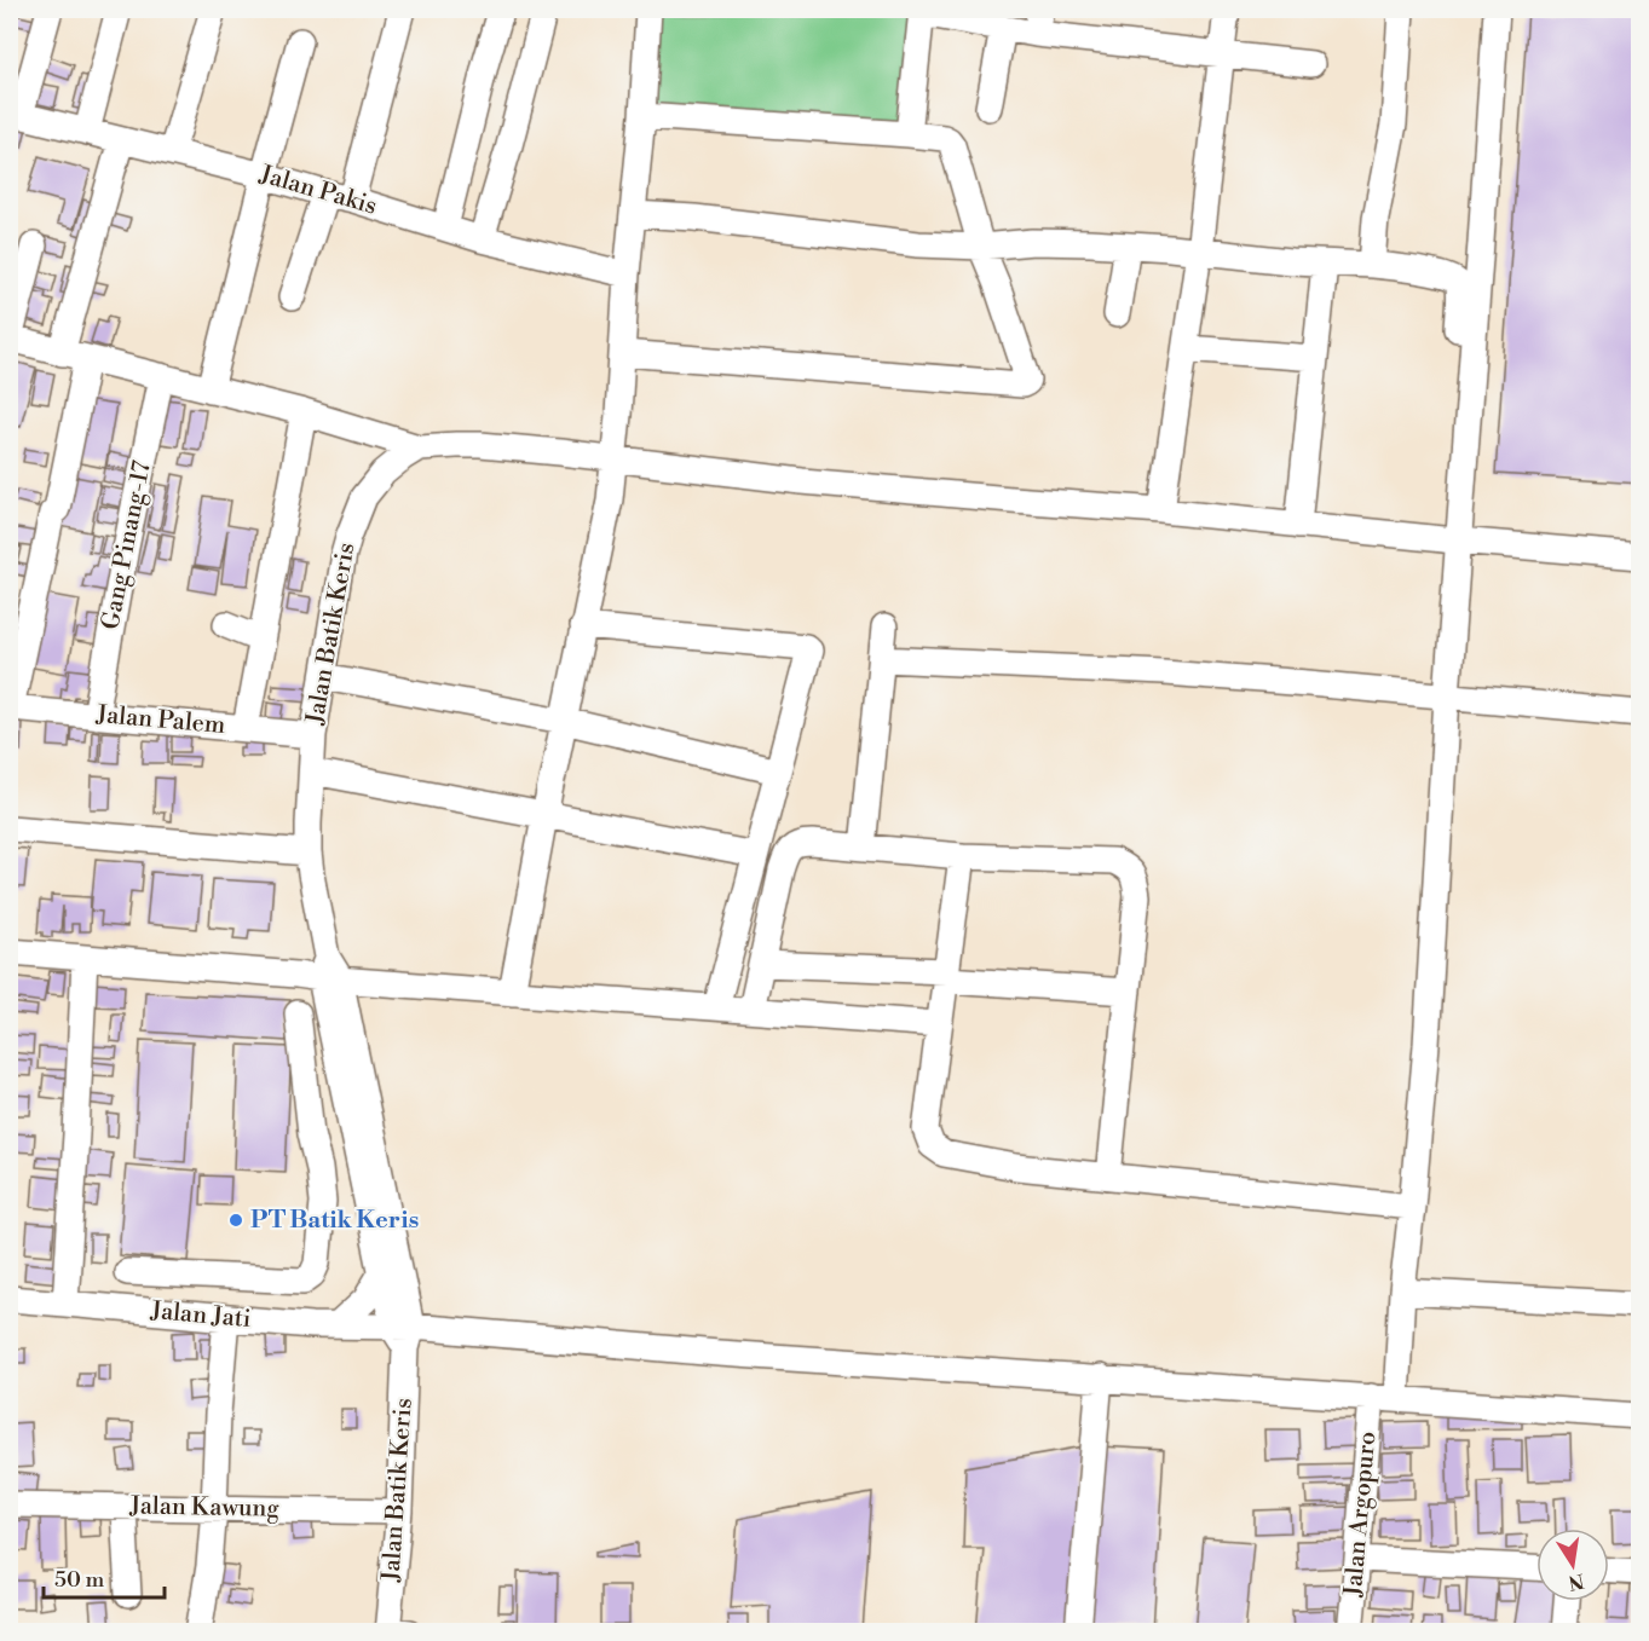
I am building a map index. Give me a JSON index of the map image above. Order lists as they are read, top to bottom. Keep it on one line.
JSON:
{"streets":{"street":["Jalan Pakis","Gang Pinang-17","Jalan Batik Keris","Jalan Palem","Jalan Jati","Jalan Kawung","Jalan Argopuro"]},"crossings":[["Gang Pinang-17","Jalan Palem"],["Jalan Batik Keris","Jalan Palem"],["Jalan Batik Keris","Jalan Jati"],["Jalan Batik Keris","Jalan Kawung"],["Jalan Jati","Jalan Argopuro"]],"places":["PT Batik Keris"],"scale_bar":"50 m","north":"bottom"}
